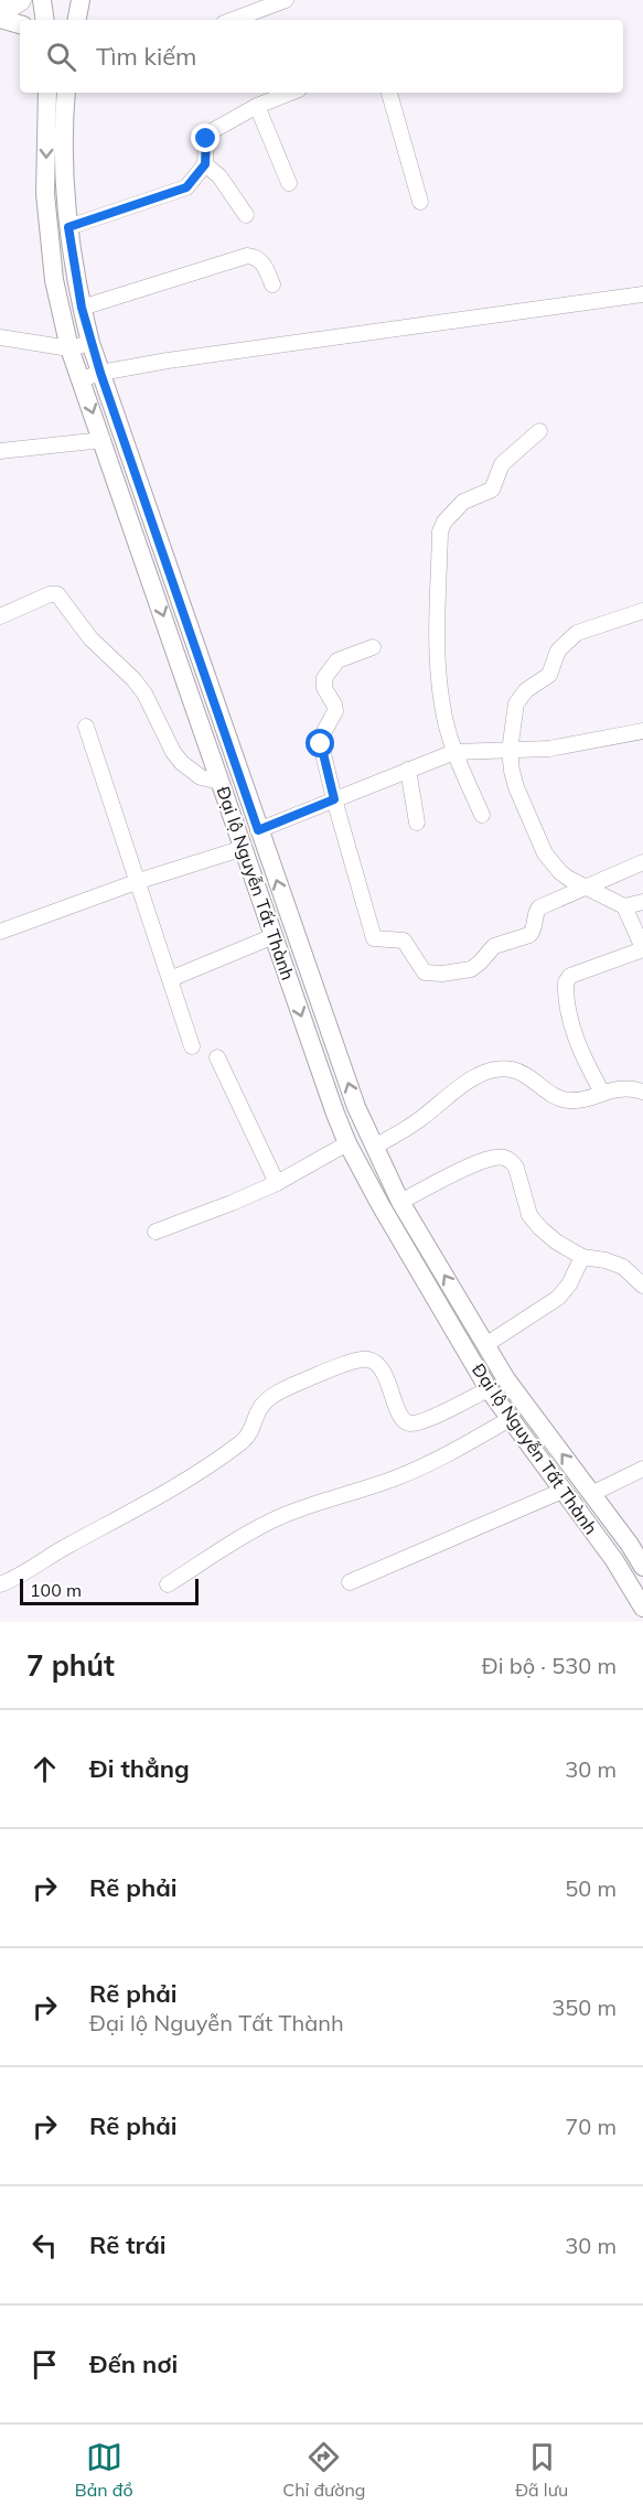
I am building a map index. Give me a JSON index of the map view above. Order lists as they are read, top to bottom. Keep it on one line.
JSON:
{"streets":{"main road":["Đại lộ Nguyễn Tất Thành"]},"scale_bar":"100 m","page":{"search":"Tìm kiếm","scale":"100 m","heading":["7 phút","Đi bộ · 530 m"],"list":[["Đi thẳng","30 m"],["Rẽ phải","50 m"],["Rẽ phải","Đại lộ Nguyễn Tất Thành","350 m"],["Rẽ phải","70 m"],["Rẽ trái","30 m"],"Đến nơi"],"nav":["Bản đồ","Chỉ đường","Đã lưu"]}}
